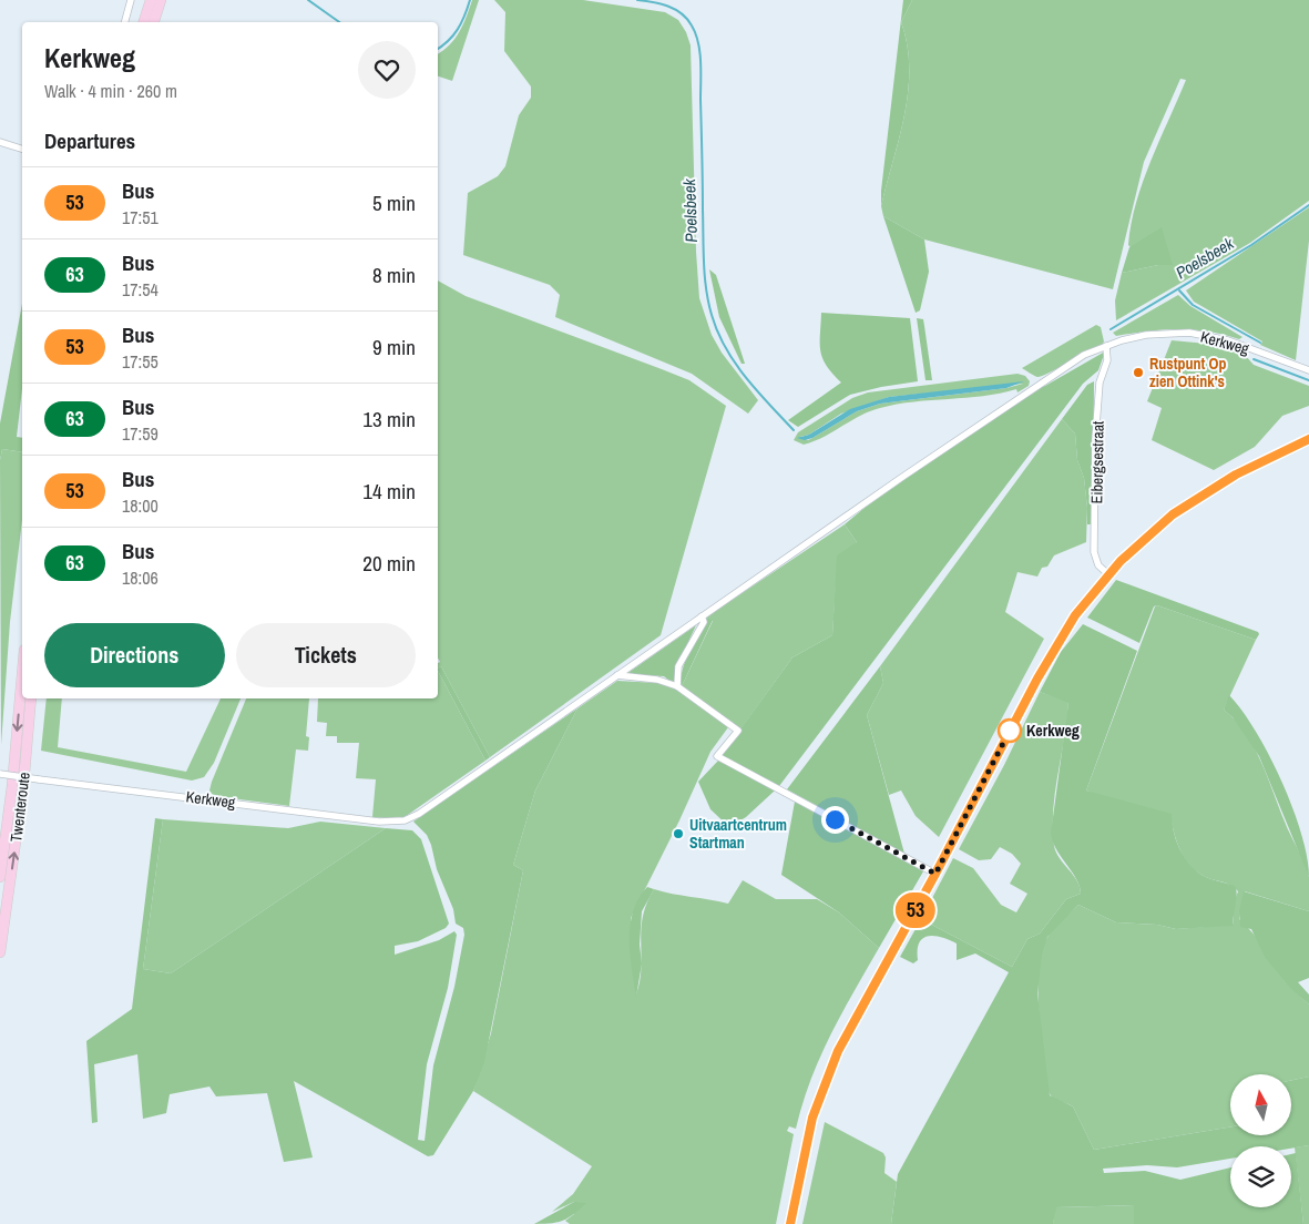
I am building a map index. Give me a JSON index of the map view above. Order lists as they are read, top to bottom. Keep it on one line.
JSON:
{"streets":{"highway":["Twenteroute"],"street":["Kerkweg","Eibergsestraat"]},"crossings":[["Kerkweg","Eibergsestraat"]],"water":["Poelsbeek"],"places":["Rustpunt Op zien Ottink's","Kerkweg","Uitvaartcentrum Startman"],"lines":["bus line 53"],"north":"top","page":{"on_map":"53","heading":[["Kerkweg","Walk · 4 min · 260 m"],"Departures"],"list":[{"mark":"53","name":"Bus","note":"17:51","value":"5 min"},{"mark":"63","name":"Bus","note":"17:54","value":"8 min"},{"mark":"53","name":"Bus","note":"17:55","value":"9 min"},{"mark":"63","name":"Bus","note":"17:59","value":"13 min"},{"mark":"53","name":"Bus","note":"18:00","value":"14 min"},{"mark":"63","name":"Bus","note":"18:06","value":"20 min"}],"buttons":["Directions","Tickets"]}}
